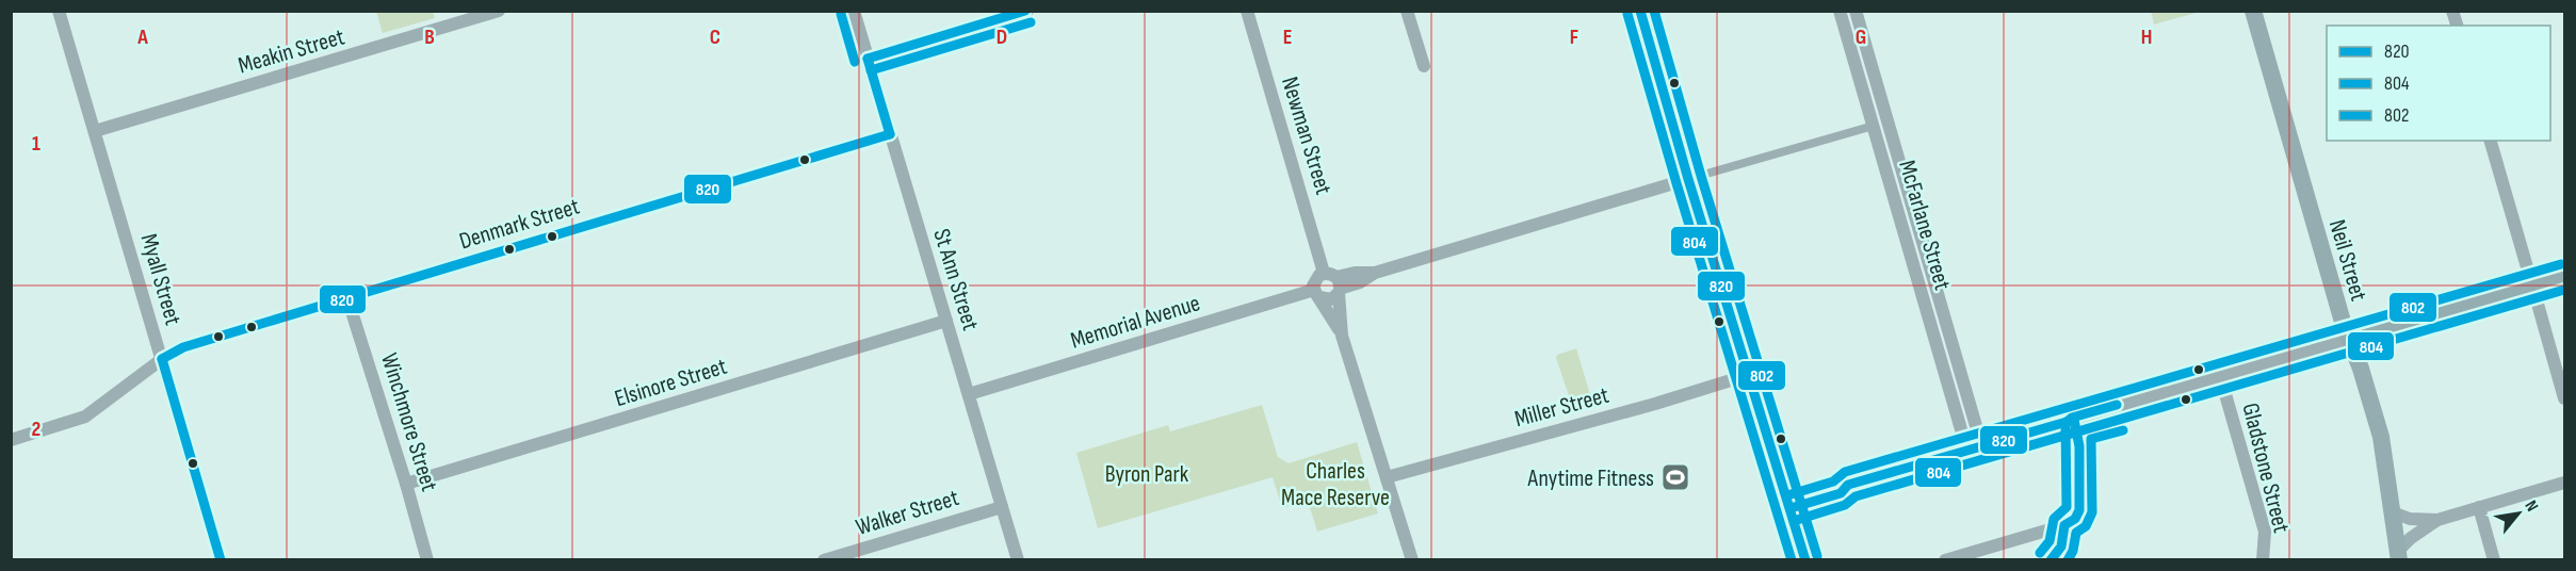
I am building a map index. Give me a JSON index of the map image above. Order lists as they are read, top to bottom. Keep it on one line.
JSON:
{"streets":{"main road":["Neil Street"],"street":["Meakin Street","Newman Street","Denmark Street","McFarlane Street","Myall Street","St Ann Street","Memorial Avenue","Elsinore Street","Miller Street","Winchmore Street","Gladstone Street","Walker Street"]},"crossings":[["Meakin Street","Myall Street"],["Newman Street","Memorial Avenue"],["Newman Street","Miller Street"],["Denmark Street","Myall Street"],["Denmark Street","St Ann Street"],["Denmark Street","Winchmore Street"],["St Ann Street","Memorial Avenue"],["St Ann Street","Elsinore Street"],["St Ann Street","Walker Street"],["Elsinore Street","Winchmore Street"]],"parks":["Charles Mace Reserve","Byron Park"],"places":{"sports":["Anytime Fitness"]},"lines":["transit line 820","transit line 802","transit line 804"],"legend":["820","804","802"],"north":"top right","grid":{"columns":["A","B","C","D","E","F","G","H"],"rows":["1","2"]}}
